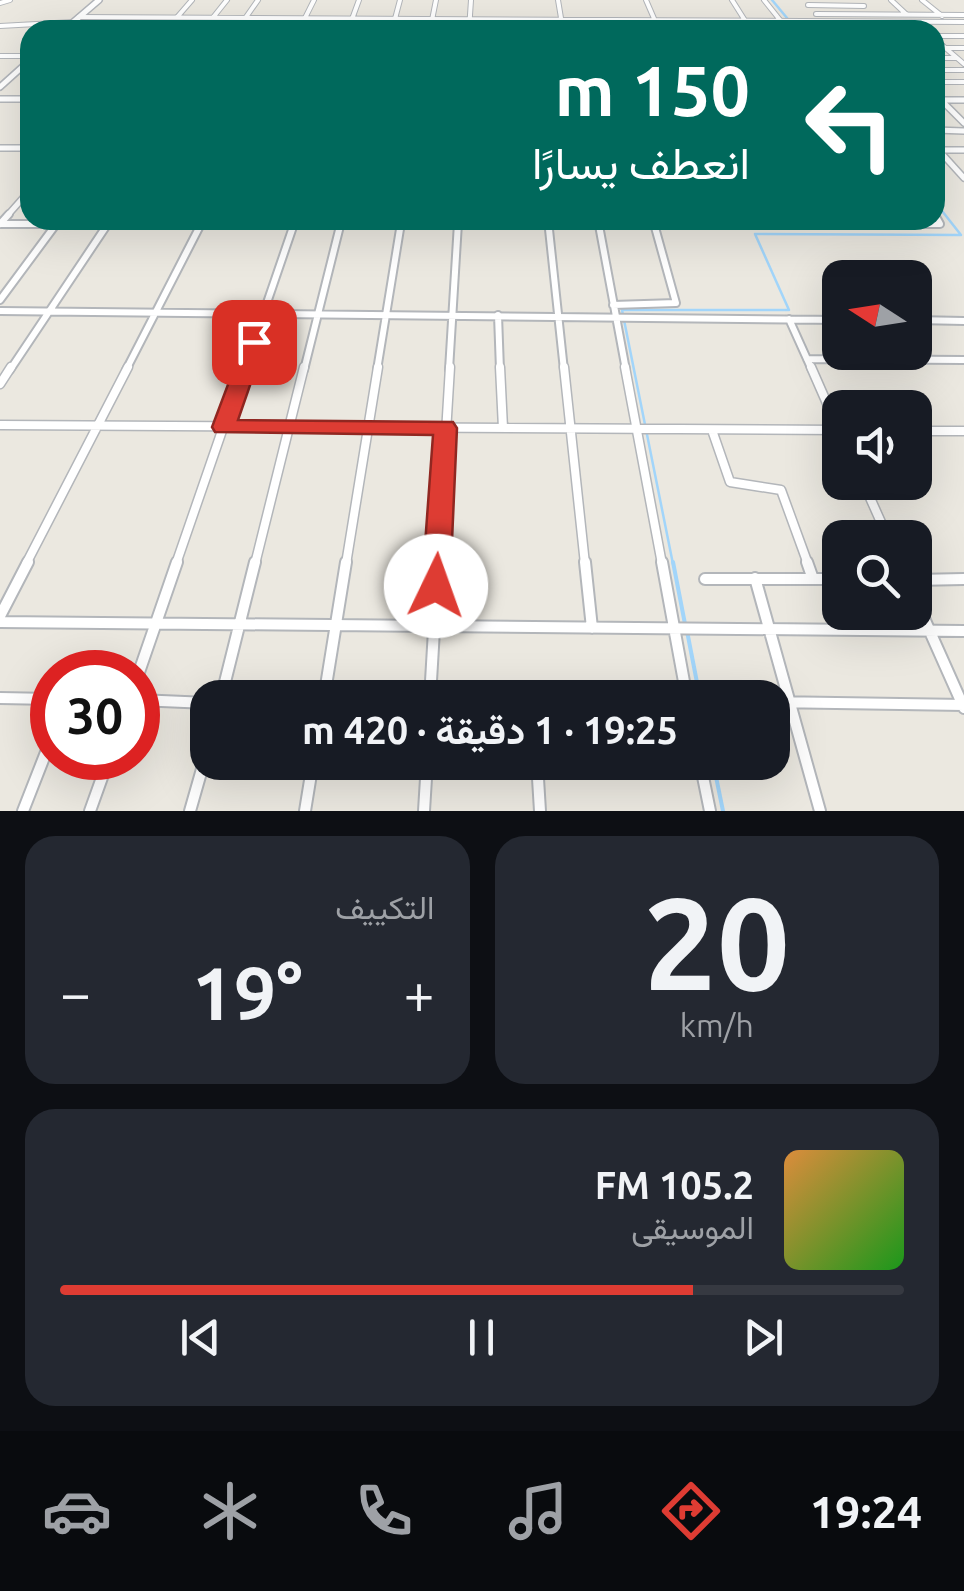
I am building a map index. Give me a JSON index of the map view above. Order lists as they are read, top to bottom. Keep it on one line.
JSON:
{"north":"left","page":{"turn":["150 m","انعطف يسارًا"],"limit":"30","trip":"19:25 · 1 دقيقة · 420 m","tile":[["20","km/h"],"التكييف"],"heat":["−","19°","+"],"song":["105.2 FM","الموسيقى"],"tabs":"19:24"}}
